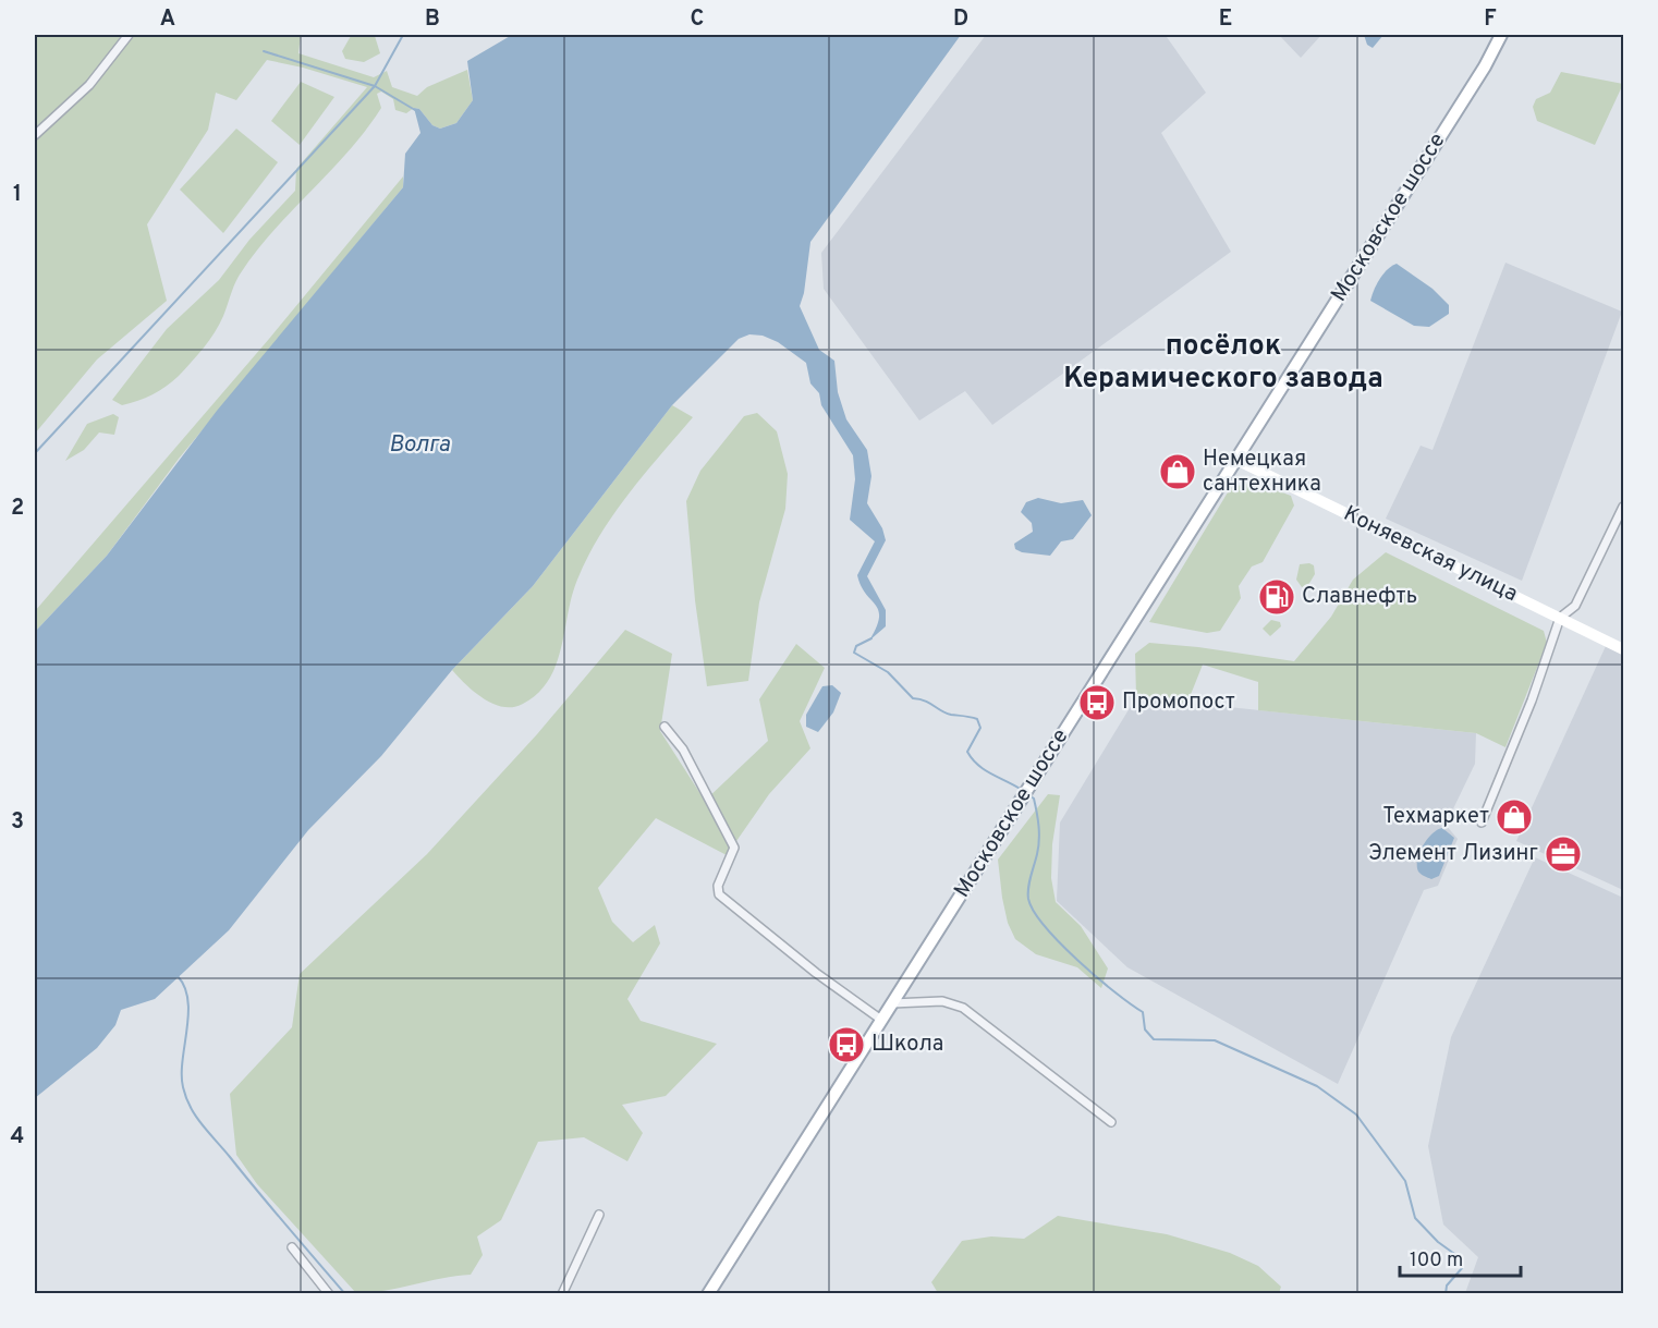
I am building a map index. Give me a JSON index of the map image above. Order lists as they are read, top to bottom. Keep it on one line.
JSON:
{"streets":{"main road":["Московское шоссе","Коняевская улица"]},"crossings":[["Московское шоссе","Коняевская улица"]],"districts":["посёлок Керамического завода"],"water":["Волга"],"places":{"shop":["Немецкая сантехника","Техмаркет"],"fuel station":["Славнефть"],"bus stop":["Промопост","Школа"],"office":["Элемент Лизинг"]},"scale_bar":"100 m","grid":{"columns":["A","B","C","D","E","F"],"rows":["1","2","3","4"]}}
